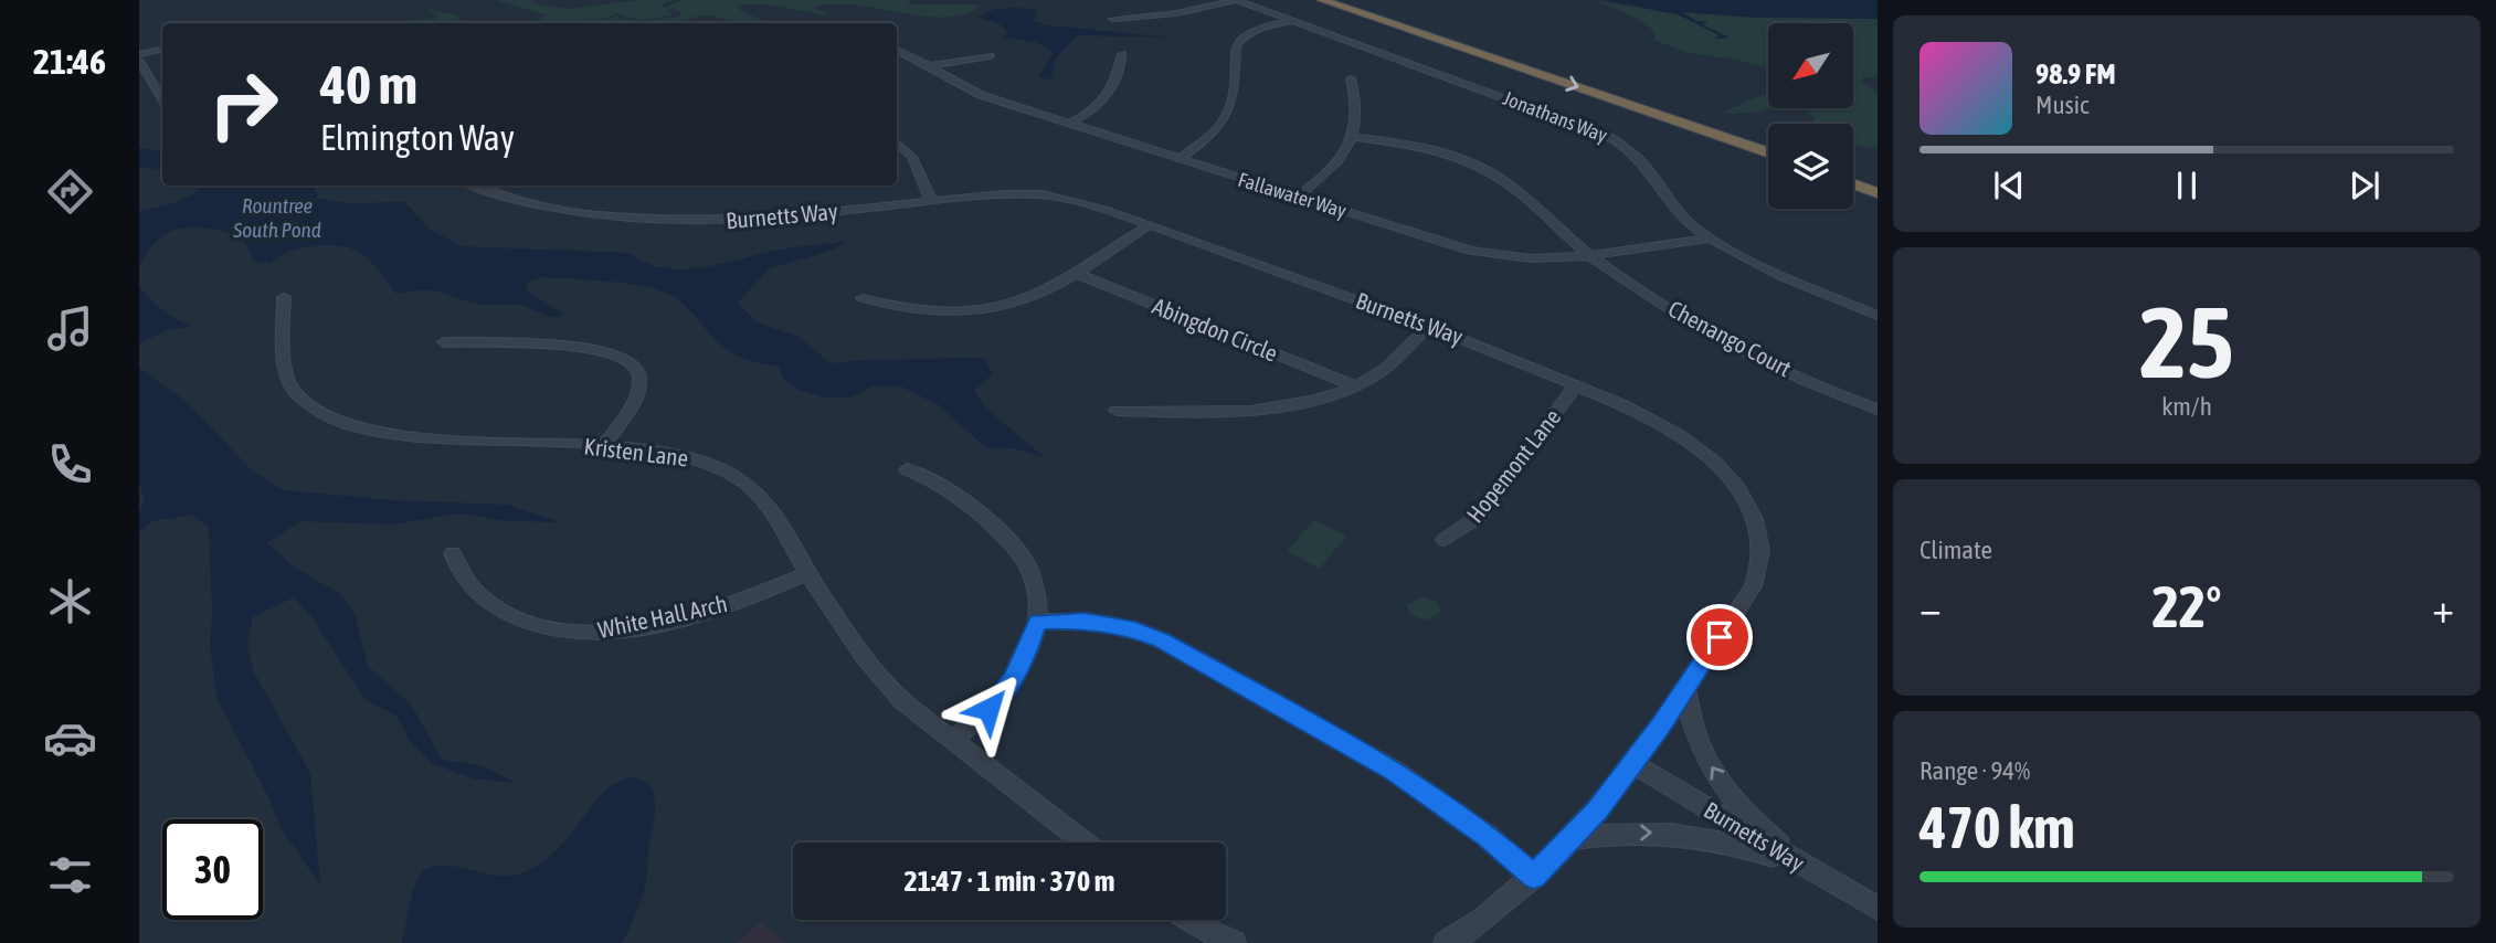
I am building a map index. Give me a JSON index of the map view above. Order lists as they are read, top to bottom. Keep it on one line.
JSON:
{"streets":{"street":["Jonathans Way","Fallawater Way","Burnetts Way","Abingdon Circle","Chenango Court","Kristen Lane","Hopemont Lane","White Hall Arch"]},"crossings":[["Jonathans Way","Fallawater Way"],["Fallawater Way","Chenango Court"],["Burnetts Way","Hopemont Lane"],["Kristen Lane","White Hall Arch"]],"water":["Rountree South Pond"],"north":"bottom left","page":{"tabs":"21:46","turn":["40 m","Elmington Way"],"song":["98.9 FM","Music"],"tile":[["25","km/h"],"Climate",["Range · 94%","470 km"]],"heat":["−","22°","+"],"limit":"30","trip":"21:47 · 1 min · 370 m"}}
